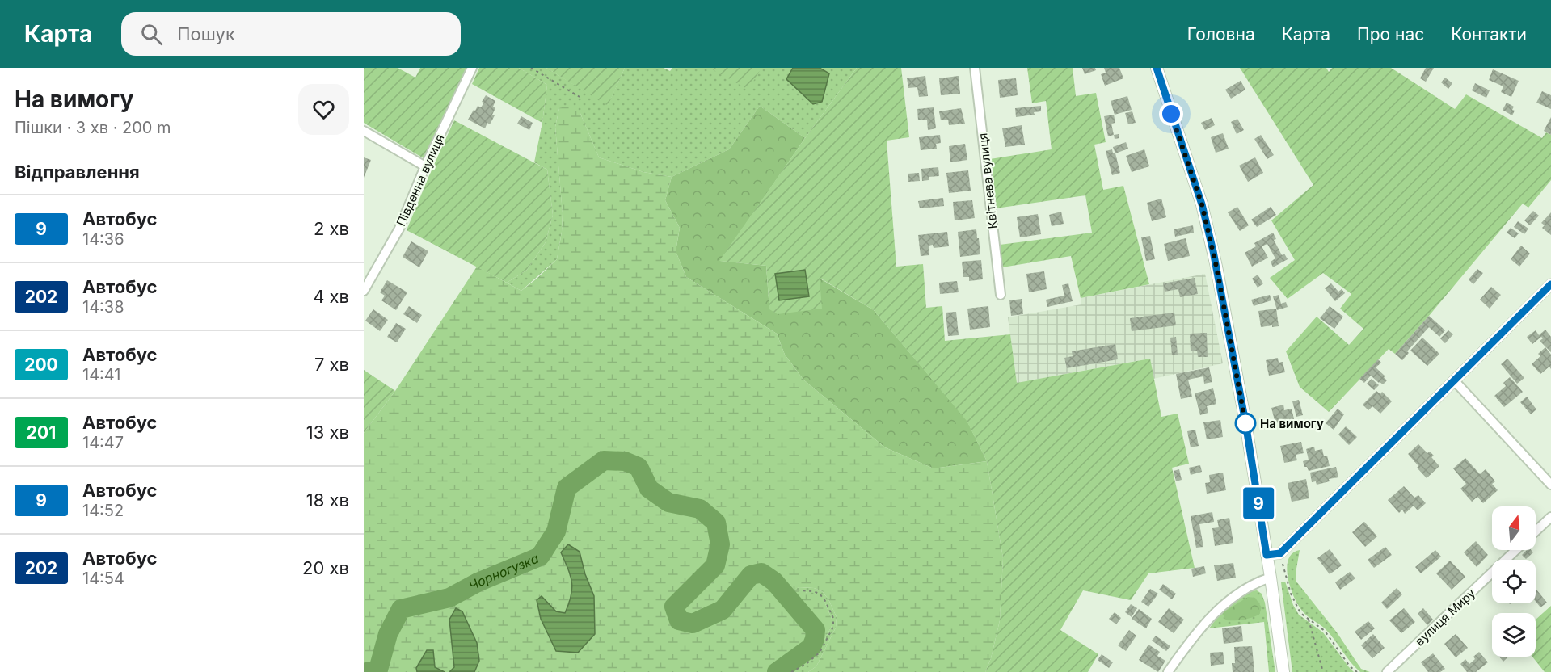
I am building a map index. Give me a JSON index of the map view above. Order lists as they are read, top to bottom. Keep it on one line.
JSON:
{"streets":{"street":["Південна вулиця","Квітнева вулиця","вулиця Миру"]},"water":["Чорногузка"],"places":["На вимогу"],"lines":["bus line 9"],"north":"top","page":{"header":"Карта","search":"Пошук","nav":["Головна","Карта","Про нас","Контакти"],"heading":[["На вимогу","Пішки · 3 хв · 200 m"],"Відправлення"],"on_map":"9","list":[{"mark":"9","name":"Автобус","note":"14:36","value":"2 хв"},{"mark":"202","name":"Автобус","note":"14:38","value":"4 хв"},{"mark":"200","name":"Автобус","note":"14:41","value":"7 хв"},{"mark":"201","name":"Автобус","note":"14:47","value":"13 хв"},{"mark":"9","name":"Автобус","note":"14:52","value":"18 хв"},{"mark":"202","name":"Автобус","note":"14:54","value":"20 хв"}]}}
